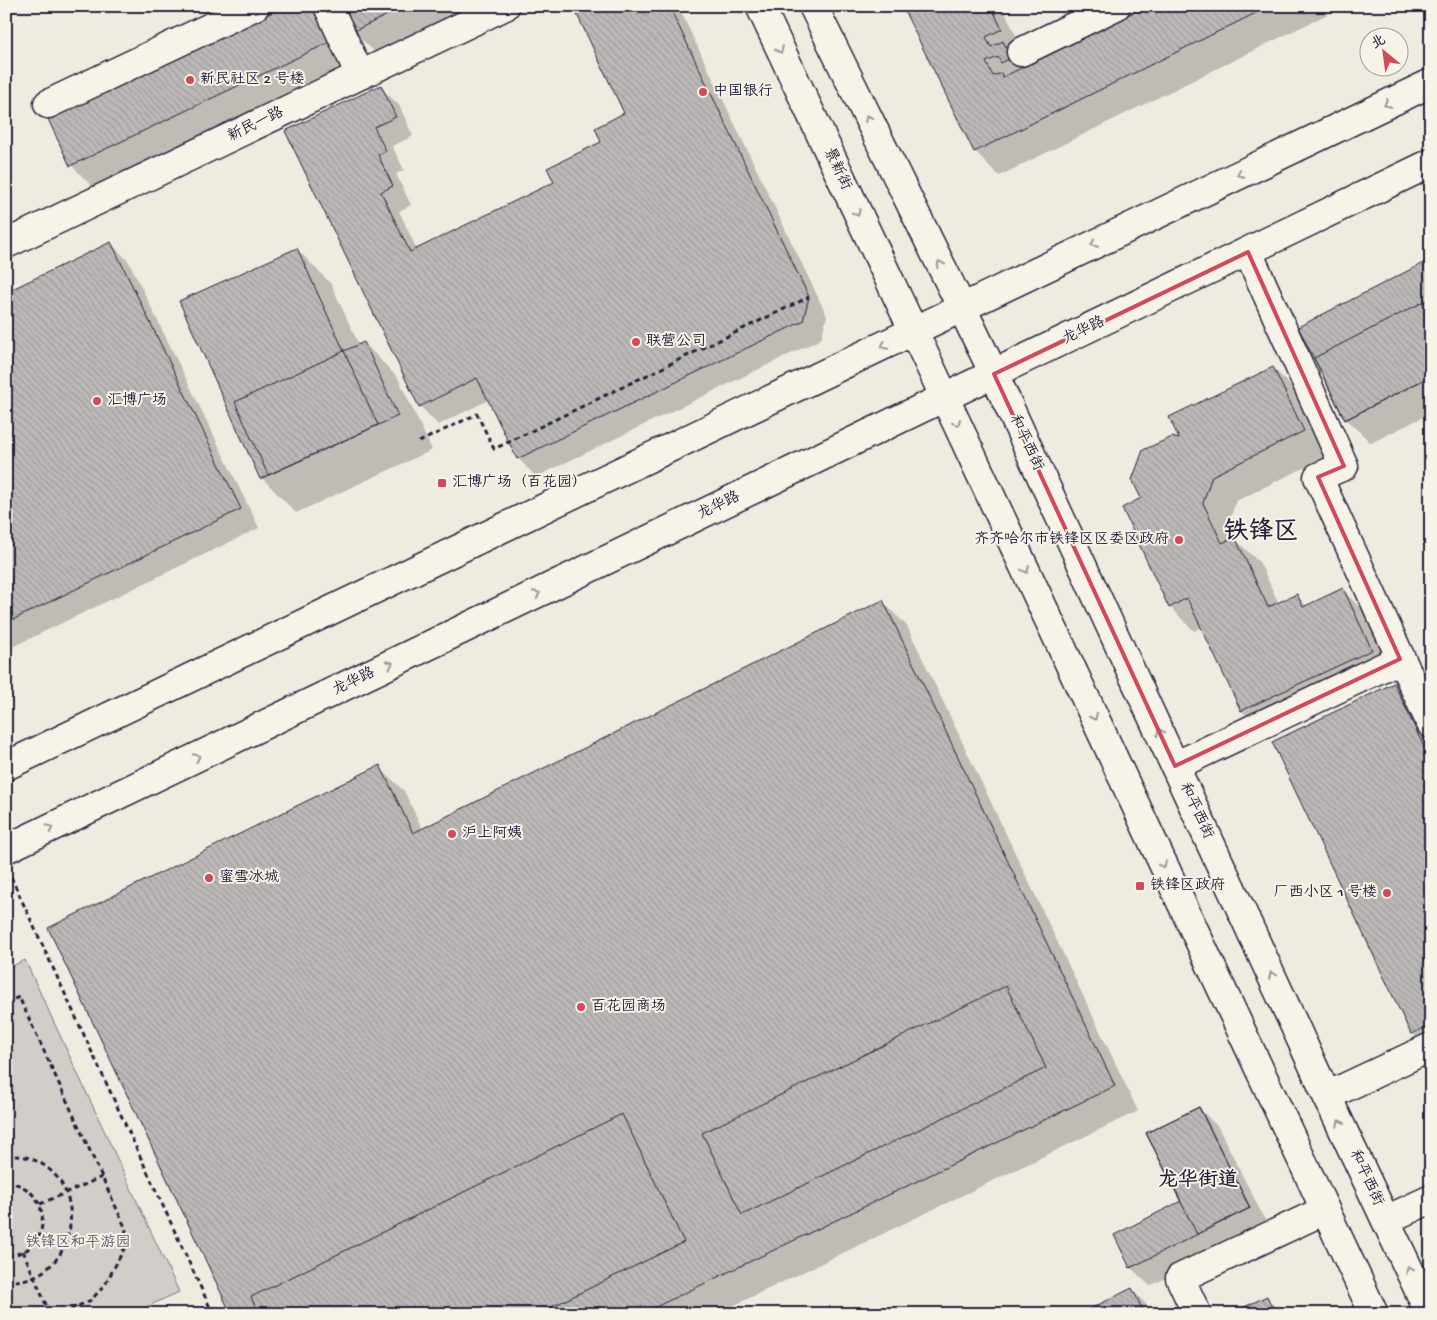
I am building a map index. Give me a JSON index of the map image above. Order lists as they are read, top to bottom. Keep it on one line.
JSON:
{"streets":{"main road":["新民一路","景新街","龙华路","和平西街"]},"crossings":[["龙华路","和平西街"]],"districts":["铁锋区","龙华街道"],"parks":["铁锋区和平游园"],"places":{"other":["新民社区 2 号楼","中国银行","联营公司","汇博广场","齐齐哈尔市铁锋区区委区政府","沪上阿姨","蜜雪冰城","厂西小区 1 号楼","百花园商场"],"transit":["汇博广场（百花园）","铁锋区政府"]},"north":"top left"}
